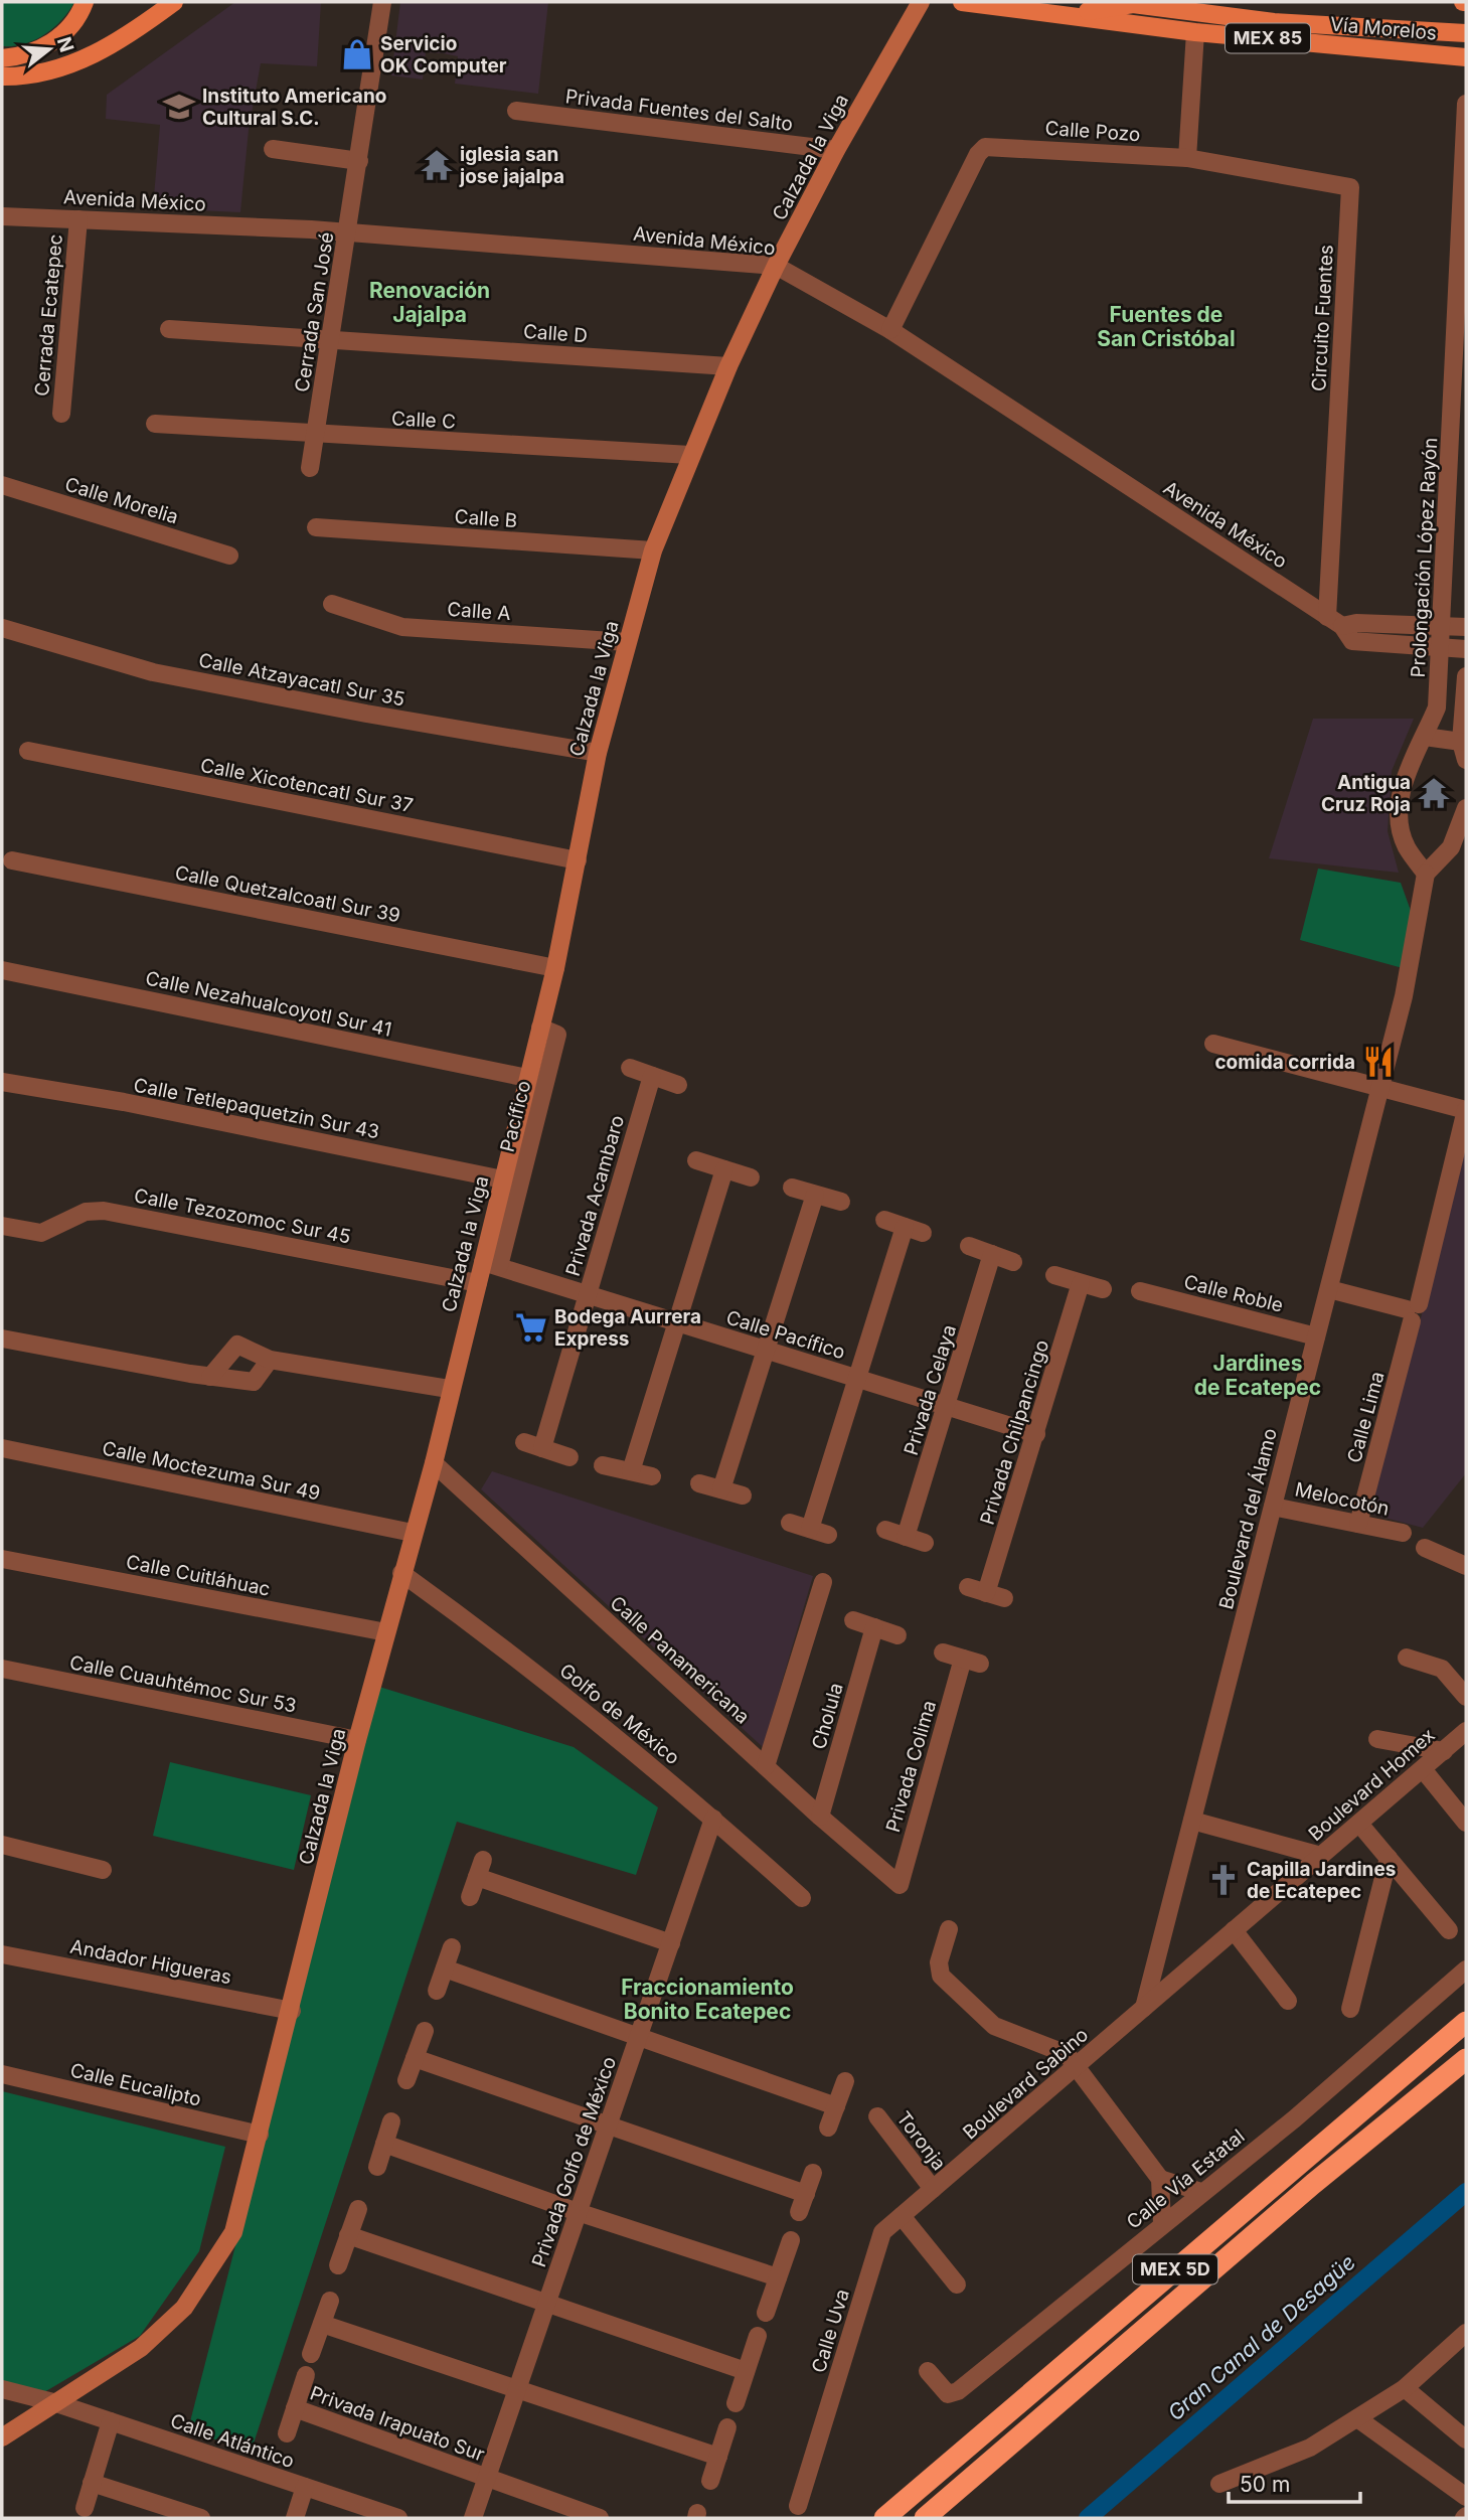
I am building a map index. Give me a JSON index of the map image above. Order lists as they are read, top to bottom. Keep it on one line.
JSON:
{"streets":{"highway":["MEX 5D"],"main road":["Vía Morelos","MEX 85","Calzada la Viga"],"street":["Privada Fuentes del Salto","Calle Pozo","Avenida México","Cerrada San José","Cerrada Ecatepec","Circuito Fuentes","Calle D","Calle C","Calle Morelia","Calle B","Prolongación López Rayón","Calle A","Calle Atzayacatl Sur 35","Calle Xicotencatl Sur 37","Calle Quetzalcoatl Sur 39","Calle Nezahualcoyotl Sur 41","Calle Tetlepaquetzin Sur 43","Pacífico","Privada Acambaro","Calle Tezozomoc Sur 45","Calle Roble","Calle Pacífico","Privada Celaya","Calle Lima","Privada Chilpancingo","Calle Moctezuma Sur 49","Melocotón","Boulevard del Álamo","Calle Cuitláhuac","Calle Panamericana","Calle Cuauhtémoc Sur 53","Golfo de México","Cholula","Privada Colima","Boulevard Homex","Andador Higueras","Boulevard Sabino","Calle Eucalipto","Toronja","Privada Golfo de México","Calle Vía Estatal","Calle Uva","Privada Irapuato Sur","Calle Atlántico"]},"crossings":[["Privada Fuentes del Salto","Calzada la Viga"],["Calle Pozo","Avenida México"],["Calle Pozo","Circuito Fuentes"],["Calzada la Viga","Avenida México"],["Calzada la Viga","Calle D"],["Calzada la Viga","Calle C"],["Calzada la Viga","Calle B"],["Calzada la Viga","Calle A"],["Calzada la Viga","Calle Atzayacatl Sur 35"],["Calzada la Viga","Calle Xicotencatl Sur 37"],["Calzada la Viga","Calle Quetzalcoatl Sur 39"],["Calzada la Viga","Calle Nezahualcoyotl Sur 41"],["Calzada la Viga","Calle Tetlepaquetzin Sur 43"],["Calzada la Viga","Pacífico"],["Calzada la Viga","Calle Tezozomoc Sur 45"],["Calzada la Viga","Calle Pacífico"],["Calzada la Viga","Calle Moctezuma Sur 49"],["Calzada la Viga","Calle Cuitláhuac"],["Calzada la Viga","Calle Panamericana"],["Calzada la Viga","Calle Cuauhtémoc Sur 53"],["Calzada la Viga","Golfo de México"],["Calzada la Viga","Andador Higueras"],["Calzada la Viga","Calle Eucalipto"],["Calzada la Viga","Calle Atlántico"],["Avenida México","Cerrada San José"],["Avenida México","Cerrada Ecatepec"],["Avenida México","Circuito Fuentes"],["Avenida México","Prolongación López Rayón"],["Cerrada San José","Calle D"],["Cerrada San José","Calle C"],["Prolongación López Rayón","Boulevard del Álamo"],["Pacífico","Calle Pacífico"],["Privada Acambaro","Calle Pacífico"],["Calle Roble","Boulevard del Álamo"],["Calle Pacífico","Privada Celaya"],["Calle Pacífico","Privada Chilpancingo"],["Calle Lima","Melocotón"],["Melocotón","Boulevard del Álamo"],["Boulevard del Álamo","Boulevard Homex"],["Boulevard del Álamo","Boulevard Sabino"],["Calle Panamericana","Cholula"],["Calle Panamericana","Privada Colima"],["Golfo de México","Privada Golfo de México"],["Boulevard Homex","Boulevard Sabino"],["Boulevard Sabino","Toronja"],["Boulevard Sabino","Calle Uva"],["Toronja","Calle Uva"],["Privada Golfo de México","Privada Irapuato Sur"]],"districts":["Renovación Jajalpa","Fuentes de San Cristóbal","Jardines de Ecatepec","Fraccionamiento Bonito Ecatepec"],"water":["Gran Canal de Desagüe"],"places":{"shop":["Servicio OK Computer"],"school or university":["Instituto Americano Cultural S.C."],"temple":["iglesia san jose jajalpa","Antigua Cruz Roja"],"restaurant":["comida corrida"],"supermarket":["Bodega Aurrera Express"],"church":["Capilla Jardines de Ecatepec"]},"scale_bar":"50 m","north":"right"}
